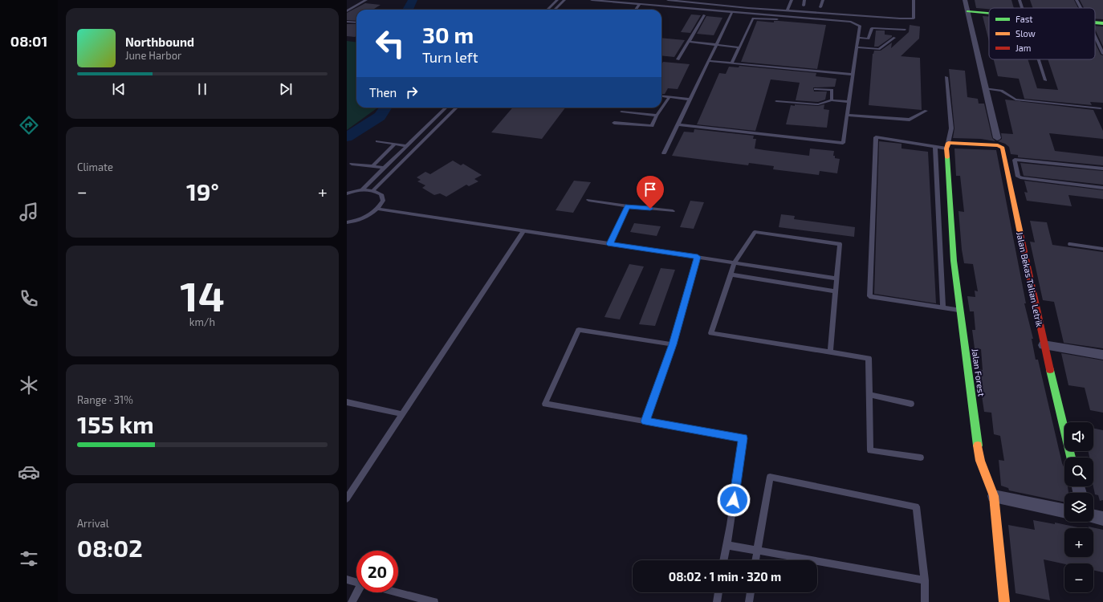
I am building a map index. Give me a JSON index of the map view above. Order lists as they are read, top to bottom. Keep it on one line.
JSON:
{"streets":{"street":["Jalan Bekas Talian Letrik","Jalan Forest"]},"crossings":[["Jalan Bekas Talian Letrik","Jalan Forest"]],"legend":["Fast","Slow","Jam"],"page":{"tabs":"08:01","turn":["30 m","Turn left"],"song":["Northbound","June Harbor"],"then":"Then","tile":["Climate",["14","km/h"],["Range · 31%","155 km"],["Arrival","08:02"]],"heat":["−","19°","+"],"map_buttons":["+","−"],"limit":"20","trip":"08:02 · 1 min · 320 m"}}
